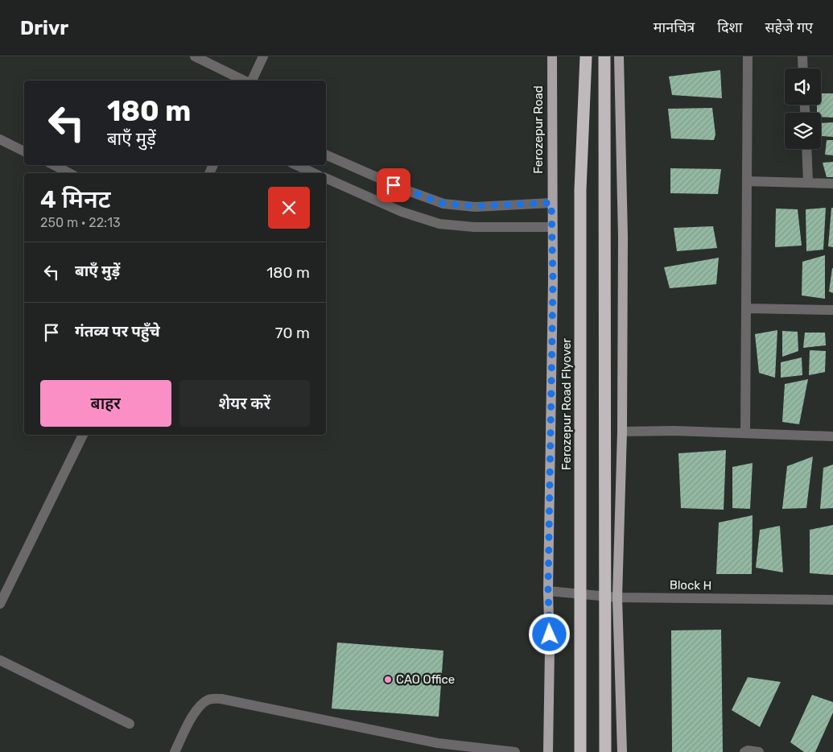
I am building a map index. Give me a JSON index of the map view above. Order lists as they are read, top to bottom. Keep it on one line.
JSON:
{"streets":{"highway":["Ferozepur Road Flyover"],"main road":["Ferozepur Road"],"street":["Block H"]},"crossings":[["Ferozepur Road","Block H"]],"places":["CAO Office"],"page":{"header":"Drivr","nav":["मानचित्र","दिशा","सहेजे गए"],"turn":["180 m","बाएँ मुड़ें"],"heading":["4 मिनट","250 m · 22:13"],"list":[{"name":"बाएँ मुड़ें","value":"180 m"},{"name":"गंतव्य पर पहुँचे","value":"70 m"}],"buttons":["बाहर","शेयर करें"]}}
